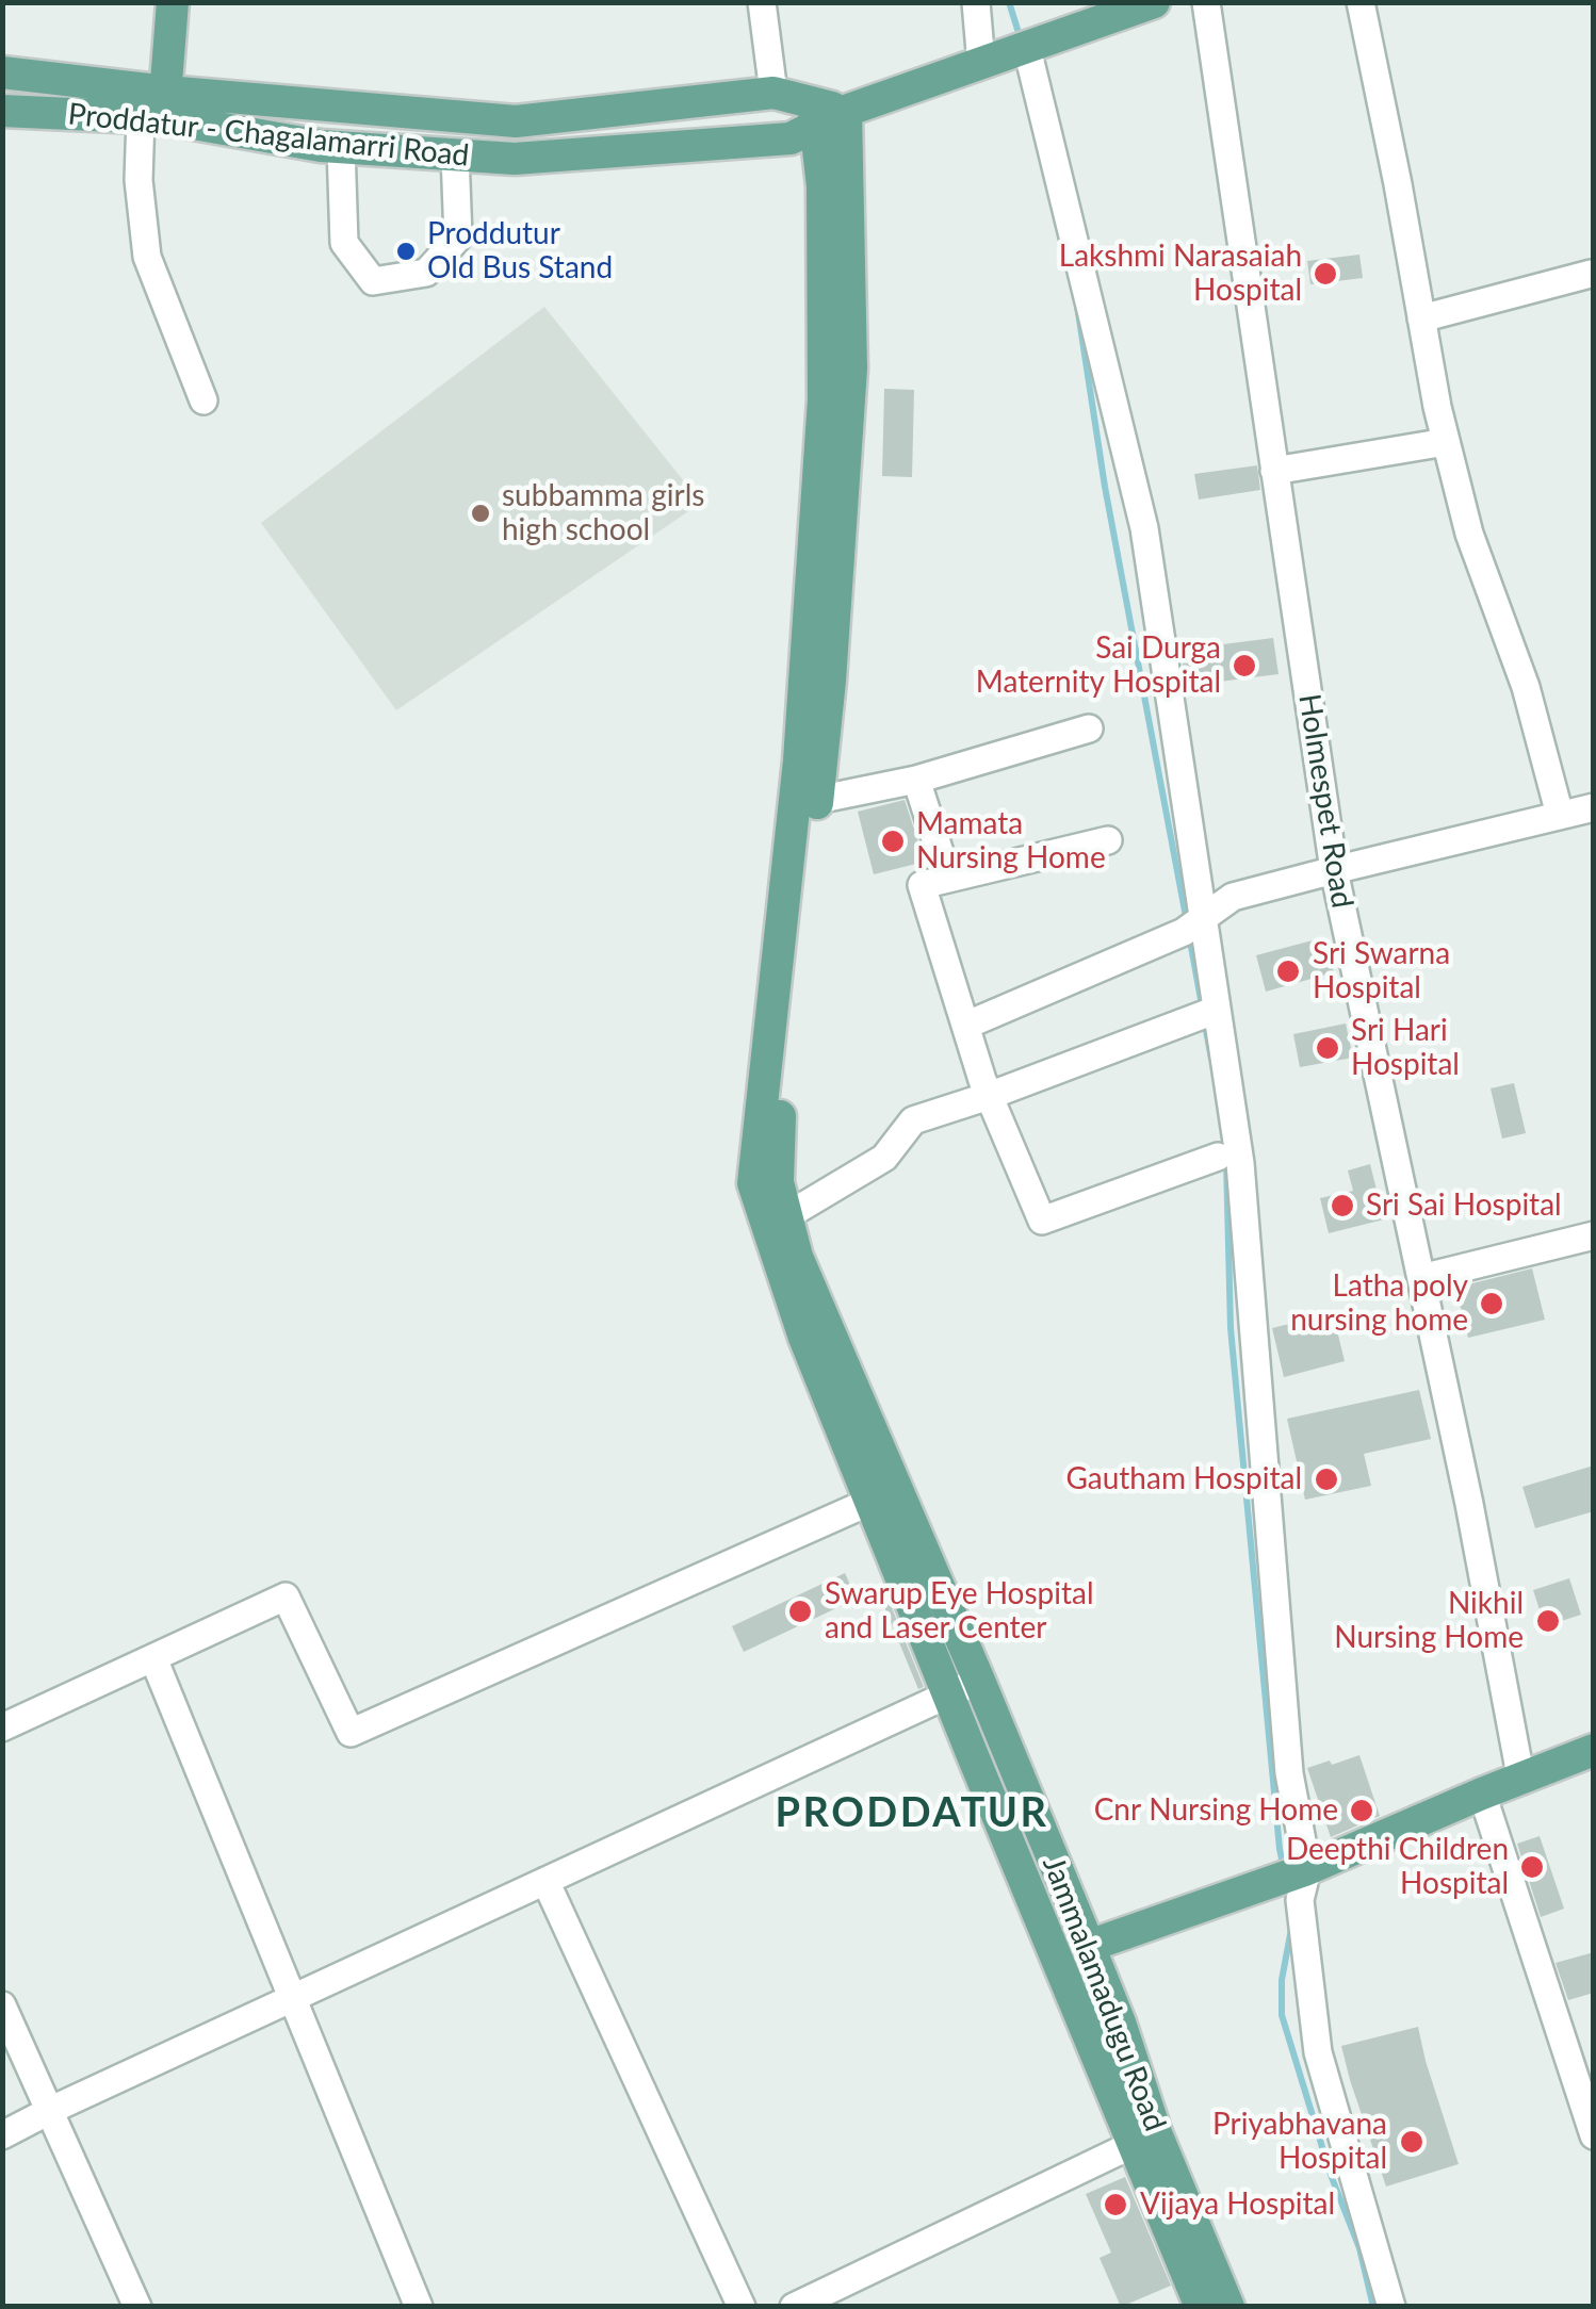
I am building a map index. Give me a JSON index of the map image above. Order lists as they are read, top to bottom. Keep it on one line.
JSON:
{"streets":{"main road":["Proddatur - Chagalamarri Road","Jammalamadugu Road"],"street":["Holmespet Road"]},"districts":["PRODDATUR"],"places":["Proddutur Old Bus Stand","Lakshmi Narasaiah Hospital","subbamma girls high school","Sai Durga Maternity Hospital","Mamata Nursing Home","Sri Swarna Hospital","Sri Hari Hospital","Sri Sai Hospital","Latha poly nursing home","Gautham Hospital","Swarup Eye Hospital and Laser Center","Nikhil Nursing Home","Cnr Nursing Home","Deepthi Children Hospital","Priyabhavana Hospital","Vijaya Hospital"]}
